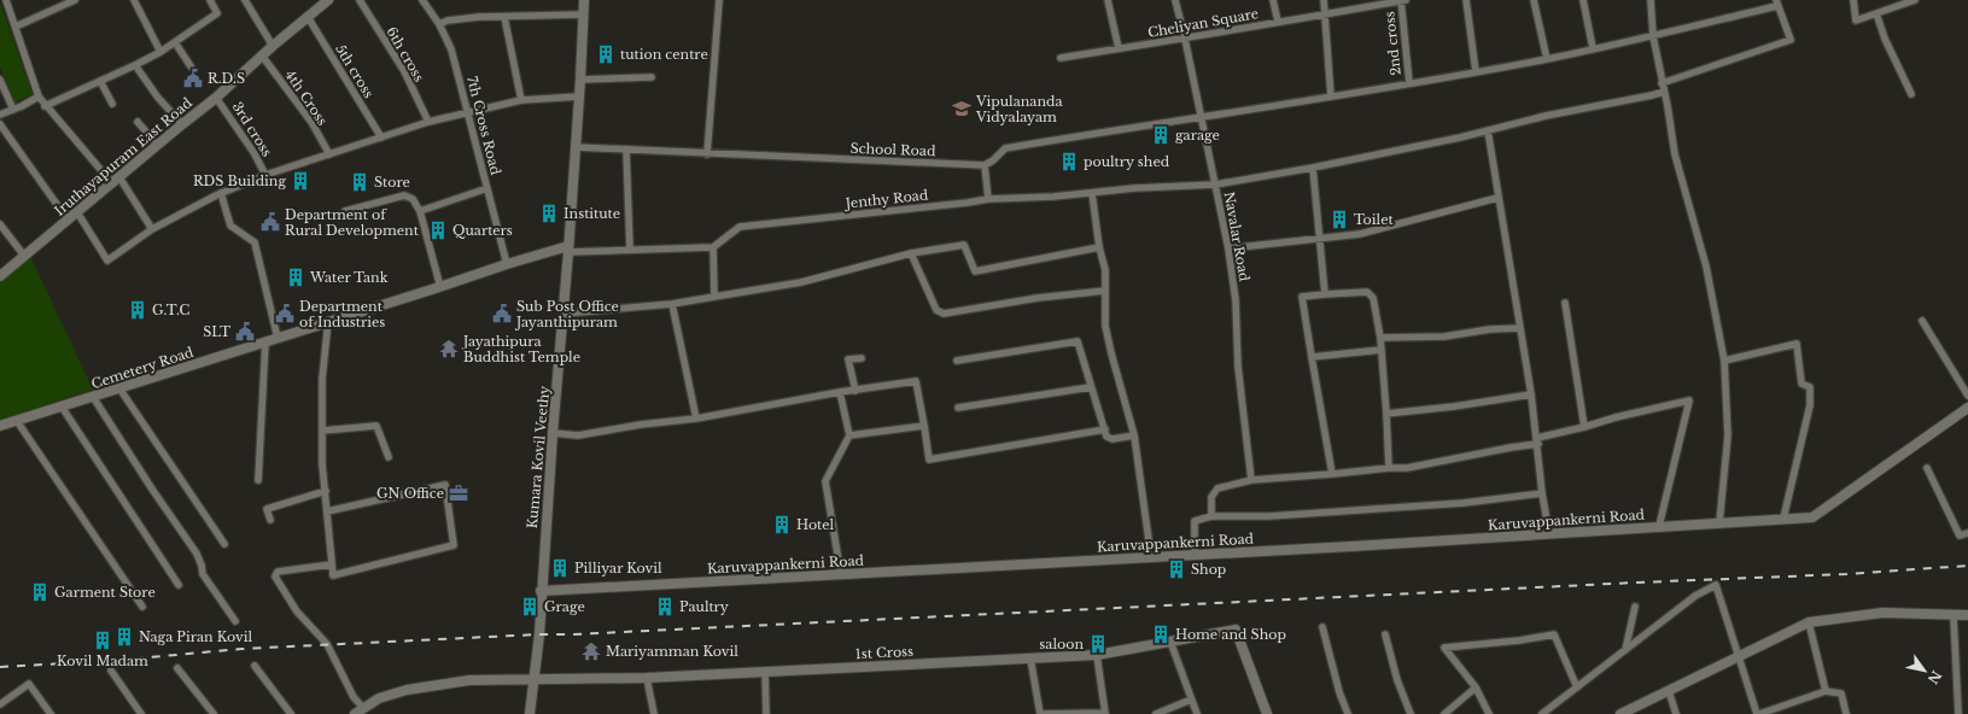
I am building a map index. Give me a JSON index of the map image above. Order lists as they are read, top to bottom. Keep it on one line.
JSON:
{"streets":{"main road":["Iruthayapuram East Road","Cemetery Road","Kumara Kovil Veethy","Karuvappankerni Road","1st Cross"],"street":["Cheliyan Square","2nd cross","6th cross","5th cross","4th Cross","7th Cross Road","3rd cross","School Road","Jenthy Road","Navalar Road"]},"crossings":[["Cheliyan Square","2nd cross"],["Cheliyan Square","Navalar Road"],["5th cross","Iruthayapuram East Road"],["4th Cross","Iruthayapuram East Road"],["7th Cross Road","Cemetery Road"],["3rd cross","Iruthayapuram East Road"],["School Road","Kumara Kovil Veethy"],["Jenthy Road","Navalar Road"],["Cemetery Road","Kumara Kovil Veethy"],["Kumara Kovil Veethy","Karuvappankerni Road"],["Kumara Kovil Veethy","1st Cross"]],"places":{"building":["tution centre","garage","poultry shed","RDS Building","Store","Institute","Toilet","Quarters","Water Tank","G.T.C","Hotel","Pilliyar Kovil","Shop","Garment Store","Grage","Paultry","Home and Shop","Naga Piran Kovil","Kovil Madam","saloon"],"public building":["R.D.S","Department of Rural Development","Department of Industries","Sub Post Office Jayanthipuram","SLT"],"school or university":["Vipulananda Vidyalayam"],"temple":["Jayathipura Buddhist Temple","Mariyamman Kovil"],"office":["GN Office"]},"north":"bottom right"}
